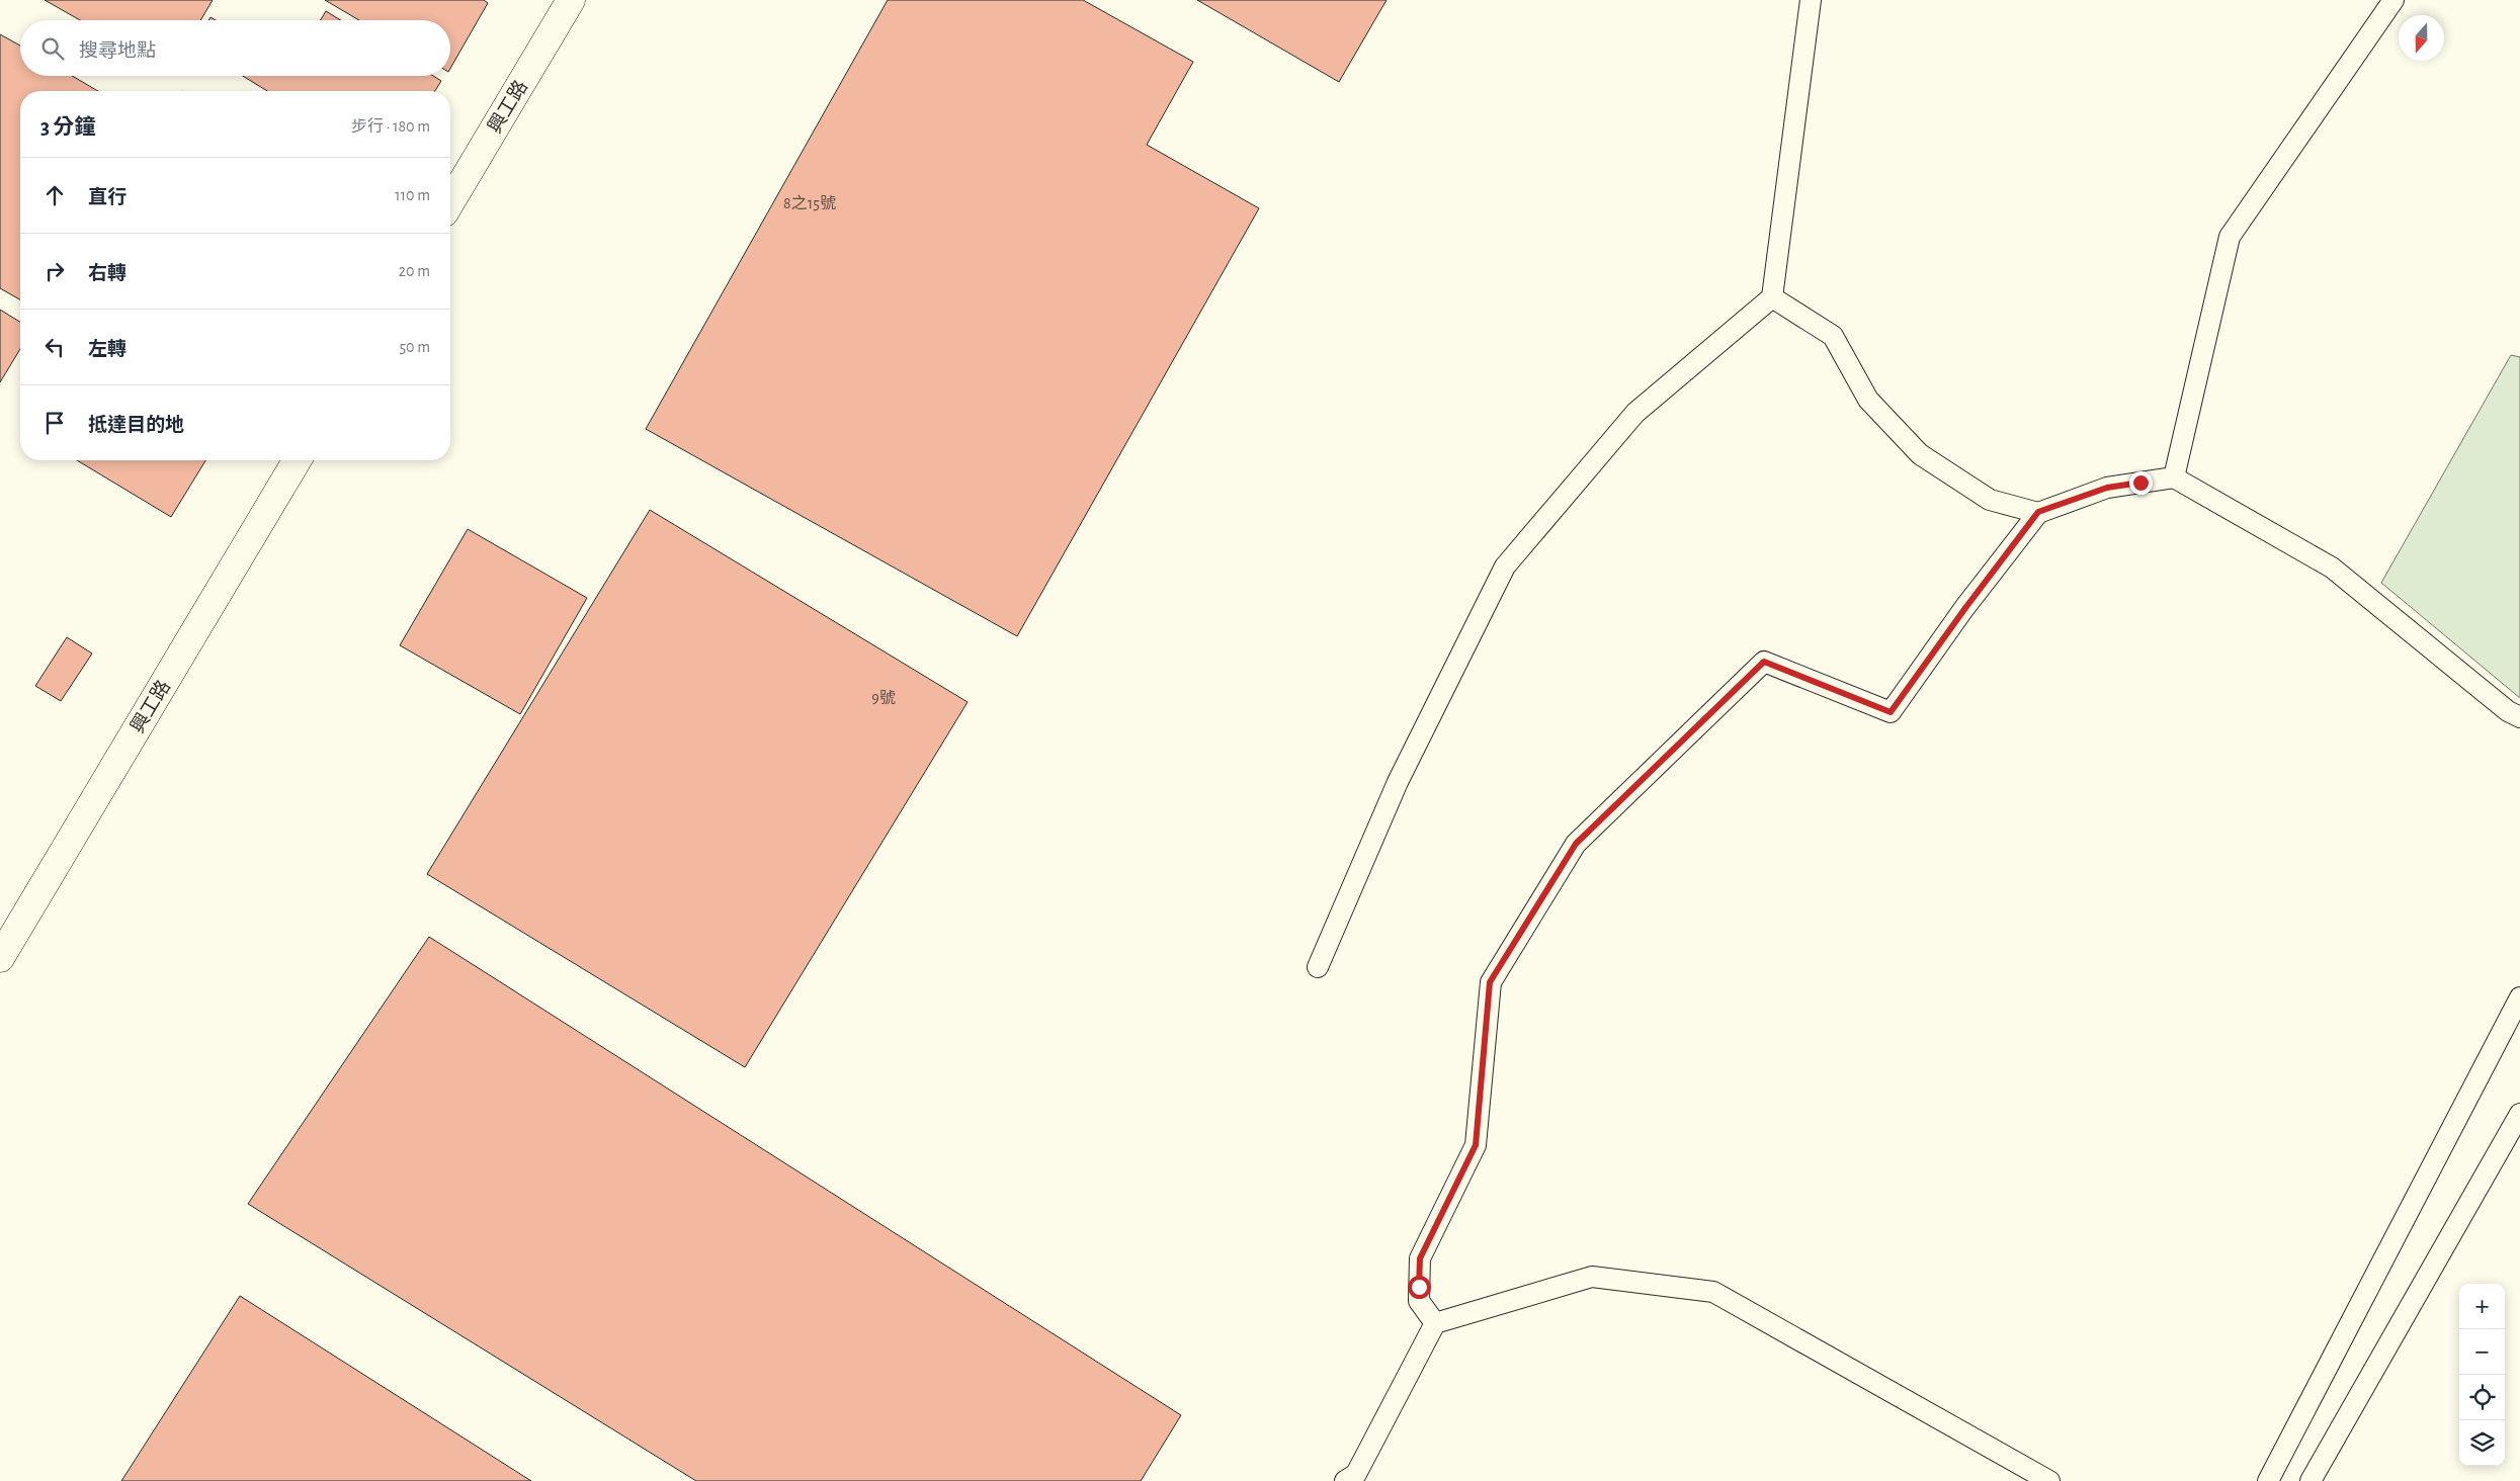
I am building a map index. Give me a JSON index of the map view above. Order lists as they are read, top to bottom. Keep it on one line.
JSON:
{"streets":{"street":["興工路"]},"house_numbers":["8之15號","9號"],"north":"bottom","page":{"search":"搜尋地點","heading":["3 分鐘","步行 · 180 m"],"list":[["直行","110 m"],["右轉","20 m"],["左轉","50 m"],"抵達目的地"],"map_buttons":["+","−"]}}
